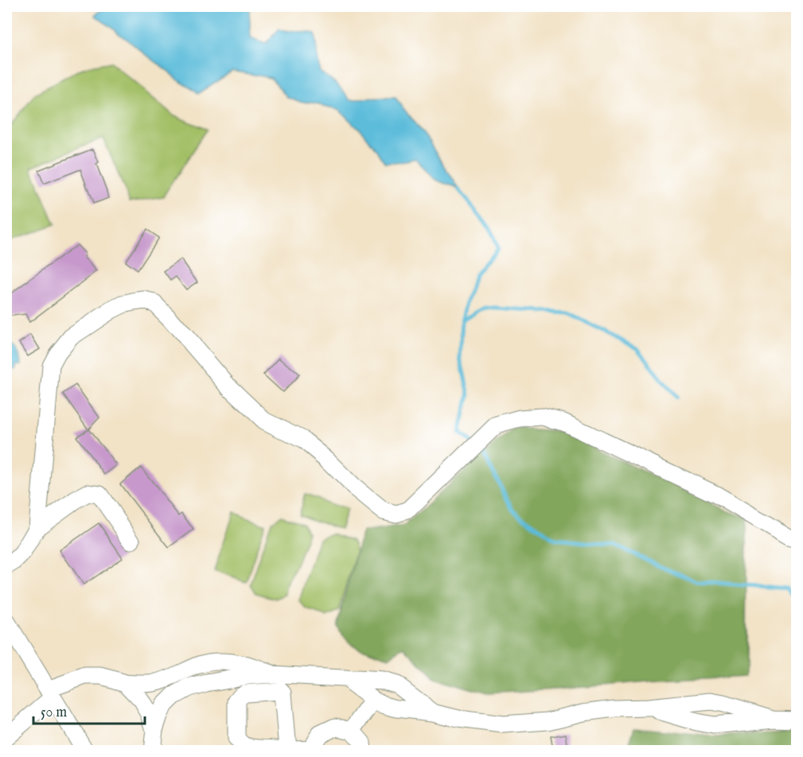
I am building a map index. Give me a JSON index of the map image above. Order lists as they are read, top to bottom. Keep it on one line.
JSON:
{"scale_bar":"50 m"}
